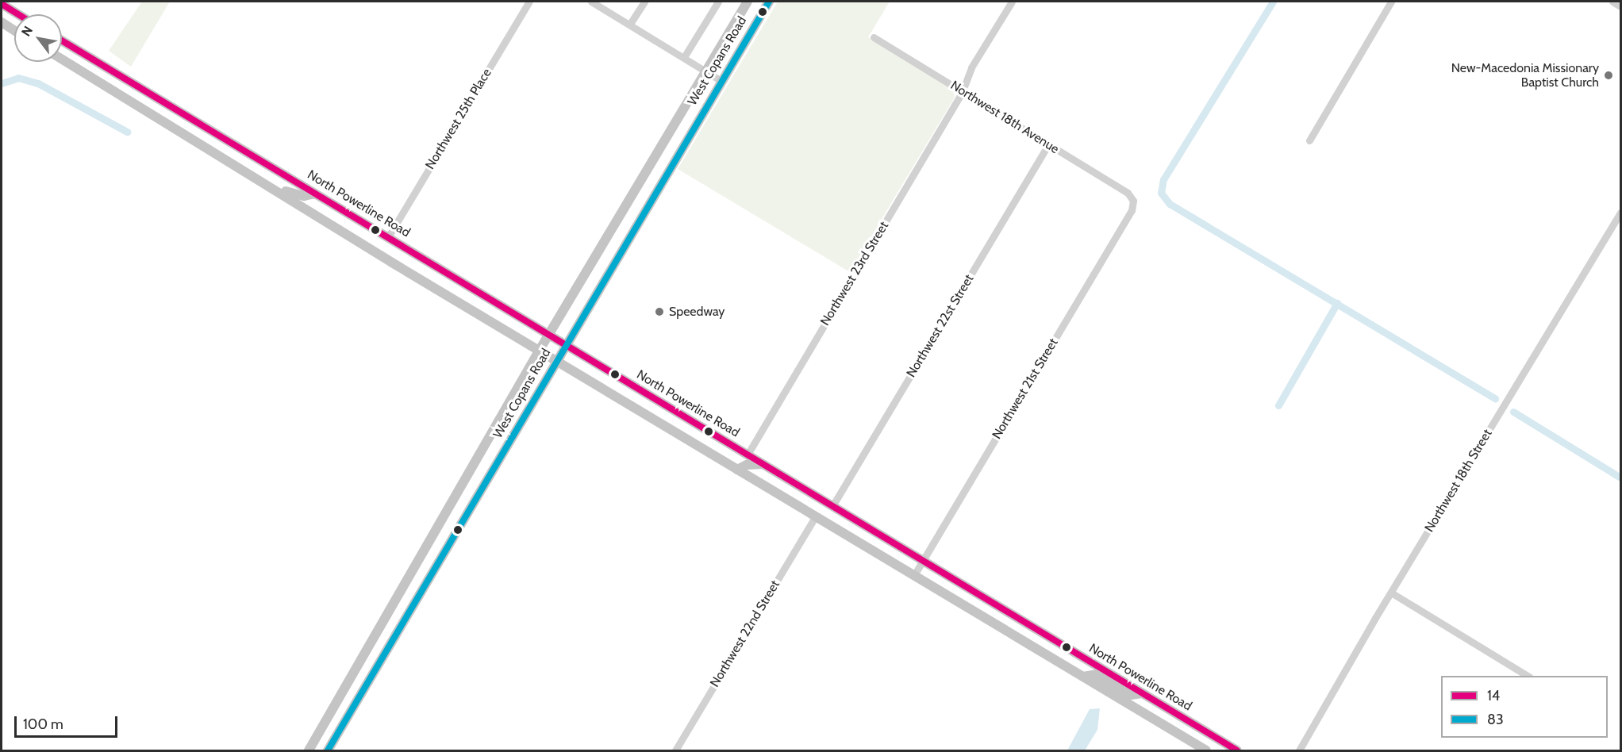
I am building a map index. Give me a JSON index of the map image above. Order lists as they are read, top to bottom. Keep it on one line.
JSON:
{"streets":{"main road":["West Copans Road","North Powerline Road"],"street":["Northwest 18th Avenue","Northwest 25th Place","Northwest 23rd Street","Northwest 22st Street","Northwest 21st Street","Northwest 18th Street","Northwest 22nd Street"]},"crossings":[["West Copans Road","North Powerline Road"],["Northwest 18th Avenue","Northwest 23rd Street"],["Northwest 18th Avenue","Northwest 22st Street"],["Northwest 18th Avenue","Northwest 21st Street"],["Northwest 25th Place","North Powerline Road"],["North Powerline Road","Northwest 23rd Street"],["North Powerline Road","Northwest 22st Street"],["North Powerline Road","Northwest 21st Street"]],"places":["New-Macedonia Missionary Baptist Church","Speedway"],"lines":["transit line 83","transit line 14"],"legend":["14","83"],"scale_bar":"100 m","north":"top left"}
